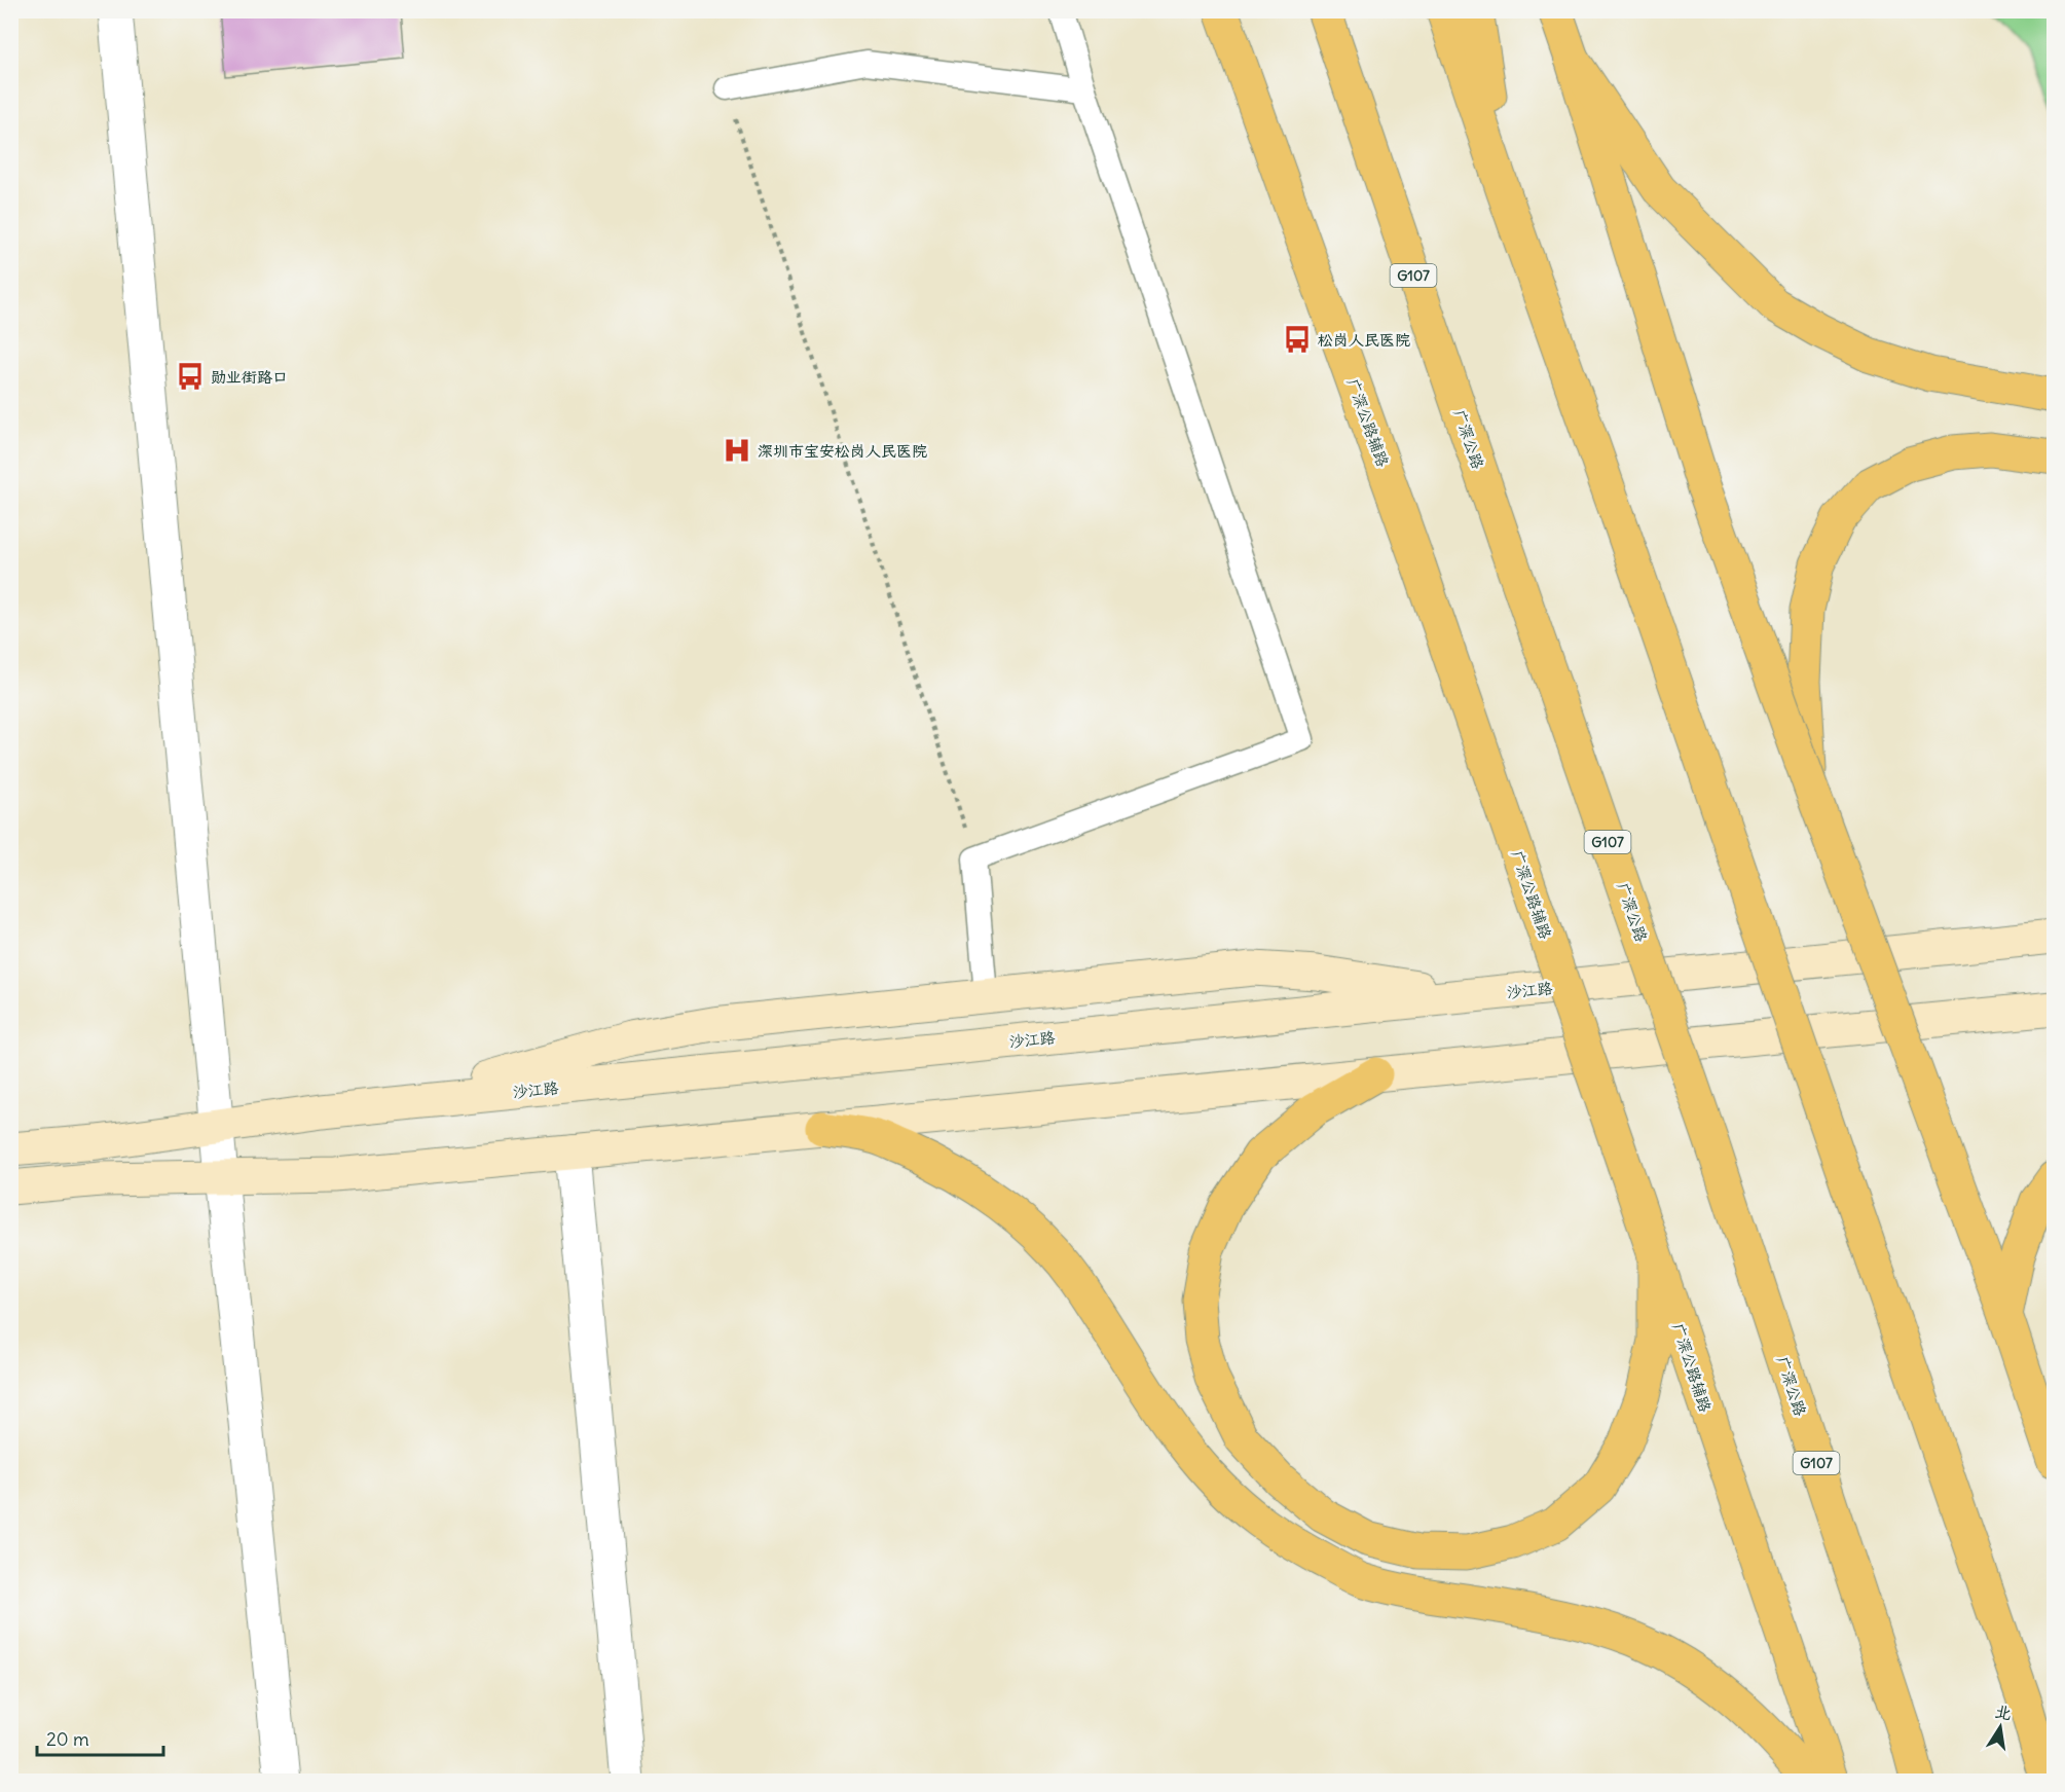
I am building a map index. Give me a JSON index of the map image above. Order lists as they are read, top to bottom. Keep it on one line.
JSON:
{"streets":{"main road":["G107","广深公路辅路","广深公路","沙江路"]},"places":{"bus stop":["松岗人民医院","勋业街路口"],"hospital":["深圳市宝安松岗人民医院"]},"scale_bar":"20 m","north":"top"}
